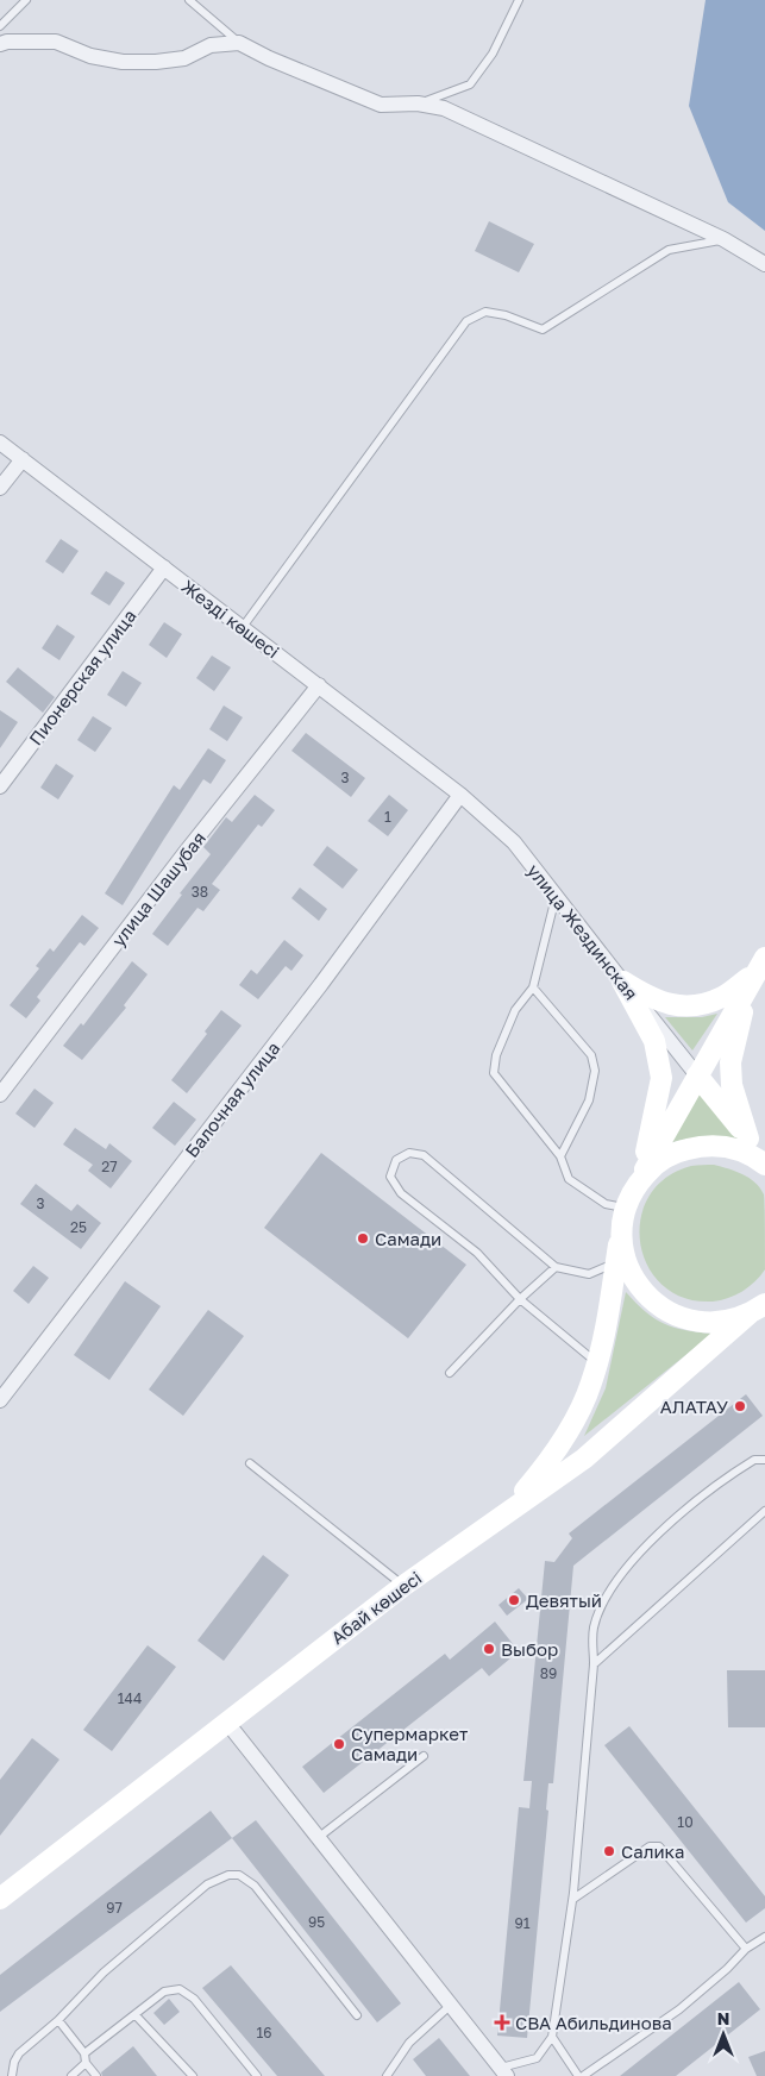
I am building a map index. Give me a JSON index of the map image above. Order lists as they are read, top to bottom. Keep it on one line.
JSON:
{"streets":{"main road":["Абай көшесі"],"street":["Жезді көшесі","Пионерская улица","улица Шашубая","улица Жездинская","Балочная улица"]},"crossings":[["Жезді көшесі","Пионерская улица"],["Жезді көшесі","улица Шашубая"],["Жезді көшесі","улица Жездинская"],["Жезді көшесі","Балочная улица"],["улица Жездинская","Балочная улица"]],"places":{"other":["Самади","АЛАТАУ","Девятый","Выбор","Супермаркет Самади","Салика"],"health":["СВА Абильдинова"]},"house_numbers":["3","1","38","27","3","25","89","144","10","97","95","91","16"],"north":"top"}
